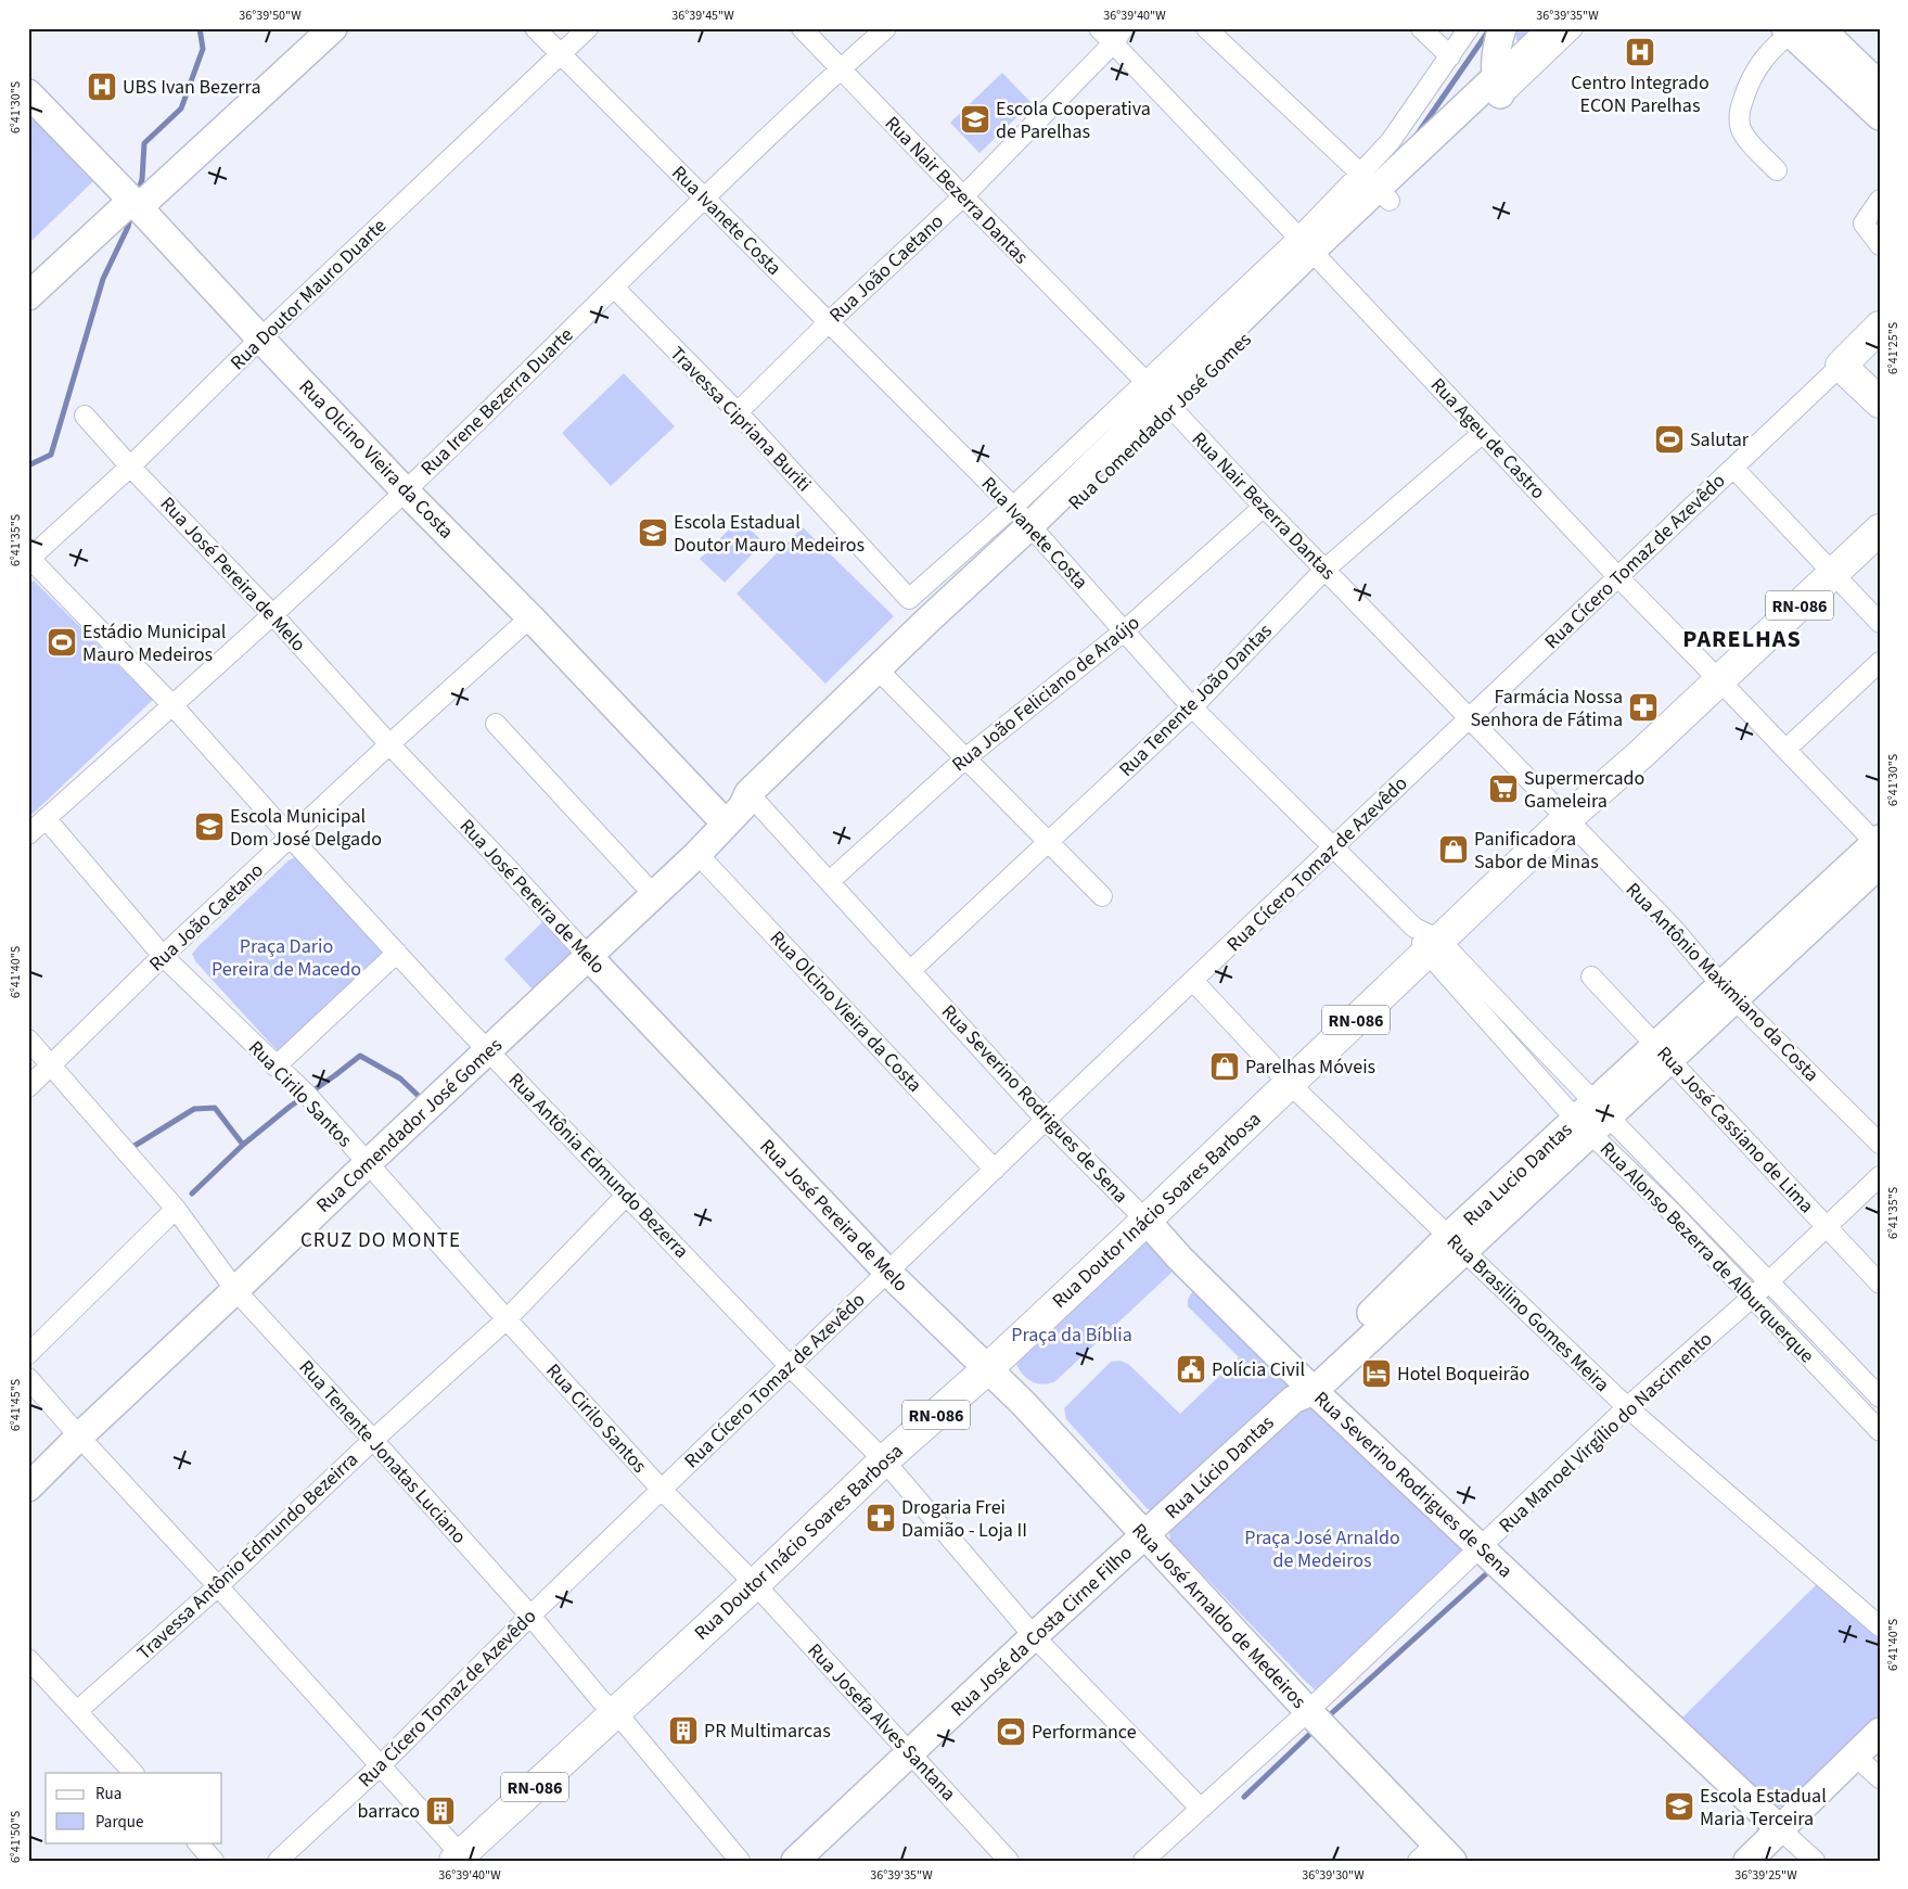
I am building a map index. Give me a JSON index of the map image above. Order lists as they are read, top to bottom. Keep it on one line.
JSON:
{"streets":{"main road":["RN-086","Rua Doutor Inácio Soares Barbosa"],"street":["Rua Nair Bezerra Dantas","Rua Ivanete Costa","Rua João Caetano","Rua Doutor Mauro Duarte","Rua Irene Bezerra Duarte","Travessa Cipriana Buriti","Rua Comendador José Gomes","Rua Ageu de Castro","Rua Olcino Vieira da Costa","Rua Cícero Tomaz de Azevêdo","Rua José Pereira de Melo","Rua João Feliciano de Araújo","Rua Tenente João Dantas","Rua Antônio Maximiano da Costa","Rua Cirilo Santos","Rua Severino Rodrigues de Sena","Rua José Cassiano de Lima","Rua Antônia Edmundo Bezerra","Rua Lucio Dantas","Rua Alonso Bezerra de Alburquerque","Rua Brasilino Gomes Meira","Rua Manoel Virgílio do Nascimento","Rua Tenente Jonatas Luciano","Rua Lúcio Dantas","Travessa Antônio Edmundo Bezeirra","Rua José Arnaldo de Medeiros","Rua José da Costa Cirne Filho","Rua Josefa Alves Santana"]},"crossings":[["Rua Nair Bezerra Dantas","Rua João Caetano"],["Rua Nair Bezerra Dantas","Rua Irene Bezerra Duarte"],["Rua Nair Bezerra Dantas","Rua Comendador José Gomes"],["Rua Nair Bezerra Dantas","Rua Cícero Tomaz de Azevêdo"],["Rua Nair Bezerra Dantas","RN-086"],["Rua Nair Bezerra Dantas","Rua João Feliciano de Araújo"],["Rua Nair Bezerra Dantas","Rua Tenente João Dantas"],["Rua Nair Bezerra Dantas","Rua Antônio Maximiano da Costa"],["Rua Nair Bezerra Dantas","Rua Doutor Inácio Soares Barbosa"],["Rua Ivanete Costa","Rua João Caetano"],["Rua Ivanete Costa","Rua Doutor Mauro Duarte"],["Rua Ivanete Costa","Rua Irene Bezerra Duarte"],["Rua Ivanete Costa","Travessa Cipriana Buriti"],["Rua Ivanete Costa","Rua Comendador José Gomes"],["Rua Ivanete Costa","Rua Cícero Tomaz de Azevêdo"],["Rua Ivanete Costa","Rua João Feliciano de Araújo"],["Rua Ivanete Costa","Rua Tenente João Dantas"],["Rua Ivanete Costa","Rua Doutor Inácio Soares Barbosa"],["Rua Ivanete Costa","Rua Alonso Bezerra de Alburquerque"],["Rua João Caetano","Travessa Cipriana Buriti"],["Rua João Caetano","Rua Ageu de Castro"],["Rua João Caetano","Rua Olcino Vieira da Costa"],["Rua João Caetano","Rua José Pereira de Melo"],["Rua João Caetano","Rua Cirilo Santos"],["Rua João Caetano","Rua Antônia Edmundo Bezerra"],["Rua João Caetano","Rua Tenente Jonatas Luciano"],["Rua Doutor Mauro Duarte","Rua Olcino Vieira da Costa"],["Rua Doutor Mauro Duarte","Rua José Pereira de Melo"],["Rua Doutor Mauro Duarte","Rua Antônia Edmundo Bezerra"],["Rua Irene Bezerra Duarte","Travessa Cipriana Buriti"],["Rua Irene Bezerra Duarte","Rua Olcino Vieira da Costa"],["Rua Irene Bezerra Duarte","Rua José Pereira de Melo"],["Rua Irene Bezerra Duarte","Rua Cirilo Santos"],["Rua Irene Bezerra Duarte","Rua Antônia Edmundo Bezerra"],["Travessa Cipriana Buriti","Rua Comendador José Gomes"],["Rua Comendador José Gomes","Rua Ageu de Castro"],["Rua Comendador José Gomes","Rua Olcino Vieira da Costa"],["Rua Comendador José Gomes","Rua José Pereira de Melo"],["Rua Comendador José Gomes","Rua Cirilo Santos"],["Rua Comendador José Gomes","Rua Severino Rodrigues de Sena"],["Rua Comendador José Gomes","Rua Antônia Edmundo Bezerra"],["Rua Comendador José Gomes","Rua Tenente Jonatas Luciano"],["Rua Ageu de Castro","Rua Cícero Tomaz de Azevêdo"],["Rua Ageu de Castro","RN-086"],["Rua Ageu de Castro","Rua Tenente João Dantas"],["Rua Ageu de Castro","Rua Lucio Dantas"],["Rua Olcino Vieira da Costa","Rua Cícero Tomaz de Azevêdo"],["Rua Olcino Vieira da Costa","Rua Severino Rodrigues de Sena"],["Rua Cícero Tomaz de Azevêdo","Rua José Pereira de Melo"],["Rua Cícero Tomaz de Azevêdo","Rua Cirilo Santos"],["Rua Cícero Tomaz de Azevêdo","Rua Severino Rodrigues de Sena"],["Rua Cícero Tomaz de Azevêdo","Rua Antônia Edmundo Bezerra"],["Rua Cícero Tomaz de Azevêdo","Rua Brasilino Gomes Meira"],["Rua Cícero Tomaz de Azevêdo","Rua Tenente Jonatas Luciano"],["Rua José Pereira de Melo","Rua Doutor Inácio Soares Barbosa"],["Rua José Pereira de Melo","Rua José Arnaldo de Medeiros"],["RN-086","Rua Antônio Maximiano da Costa"],["RN-086","Rua Doutor Inácio Soares Barbosa"],["Rua João Feliciano de Araújo","Rua Severino Rodrigues de Sena"],["Rua Tenente João Dantas","Rua Severino Rodrigues de Sena"],["Rua Antônio Maximiano da Costa","Rua Lucio Dantas"],["Rua Antônio Maximiano da Costa","Rua Doutor Inácio Soares Barbosa"],["Rua Cirilo Santos","Rua Doutor Inácio Soares Barbosa"],["Rua Cirilo Santos","Travessa Antônio Edmundo Bezeirra"],["Rua Cirilo Santos","Rua Josefa Alves Santana"],["Rua Severino Rodrigues de Sena","Rua Lucio Dantas"],["Rua Severino Rodrigues de Sena","Rua Doutor Inácio Soares Barbosa"],["Rua Severino Rodrigues de Sena","Rua Manoel Virgílio do Nascimento"],["Rua Severino Rodrigues de Sena","Rua Lúcio Dantas"],["Rua José Cassiano de Lima","Rua Lucio Dantas"],["Rua José Cassiano de Lima","Rua Manoel Virgílio do Nascimento"],["Rua Antônia Edmundo Bezerra","Rua Doutor Inácio Soares Barbosa"],["Rua Antônia Edmundo Bezerra","Rua Manoel Virgílio do Nascimento"],["Rua Antônia Edmundo Bezerra","Travessa Antônio Edmundo Bezeirra"],["Rua Antônia Edmundo Bezerra","Rua José da Costa Cirne Filho"],["Rua Lucio Dantas","Rua Alonso Bezerra de Alburquerque"],["Rua Lucio Dantas","Rua Brasilino Gomes Meira"],["Rua Lucio Dantas","Rua Lúcio Dantas"],["Rua Doutor Inácio Soares Barbosa","Rua Alonso Bezerra de Alburquerque"],["Rua Doutor Inácio Soares Barbosa","Rua Brasilino Gomes Meira"],["Rua Doutor Inácio Soares Barbosa","Rua Tenente Jonatas Luciano"],["Rua Doutor Inácio Soares Barbosa","Rua José Arnaldo de Medeiros"],["Rua Doutor Inácio Soares Barbosa","Rua Josefa Alves Santana"],["Rua Alonso Bezerra de Alburquerque","Rua Manoel Virgílio do Nascimento"],["Rua Brasilino Gomes Meira","Rua Manoel Virgílio do Nascimento"],["Rua Manoel Virgílio do Nascimento","Rua José Arnaldo de Medeiros"],["Rua Tenente Jonatas Luciano","Travessa Antônio Edmundo Bezeirra"],["Rua Lúcio Dantas","Rua José Arnaldo de Medeiros"],["Rua Lúcio Dantas","Rua José da Costa Cirne Filho"],["Rua José Arnaldo de Medeiros","Rua José da Costa Cirne Filho"],["Rua José da Costa Cirne Filho","Rua Josefa Alves Santana"]],"districts":["PARELHAS","CRUZ DO MONTE"],"parks":["Praça Dario Pereira de Macedo","Praça da Bíblia","Praça José Arnaldo de Medeiros"],"places":{"hospital":["Centro Integrado ECON Parelhas","UBS Ivan Bezerra"],"school or university":["Escola Cooperativa de Parelhas","Escola Estadual Doutor Mauro Medeiros","Escola Municipal Dom José Delgado","Escola Estadual Maria Terceira"],"sports":["Salutar","Estádio Municipal Mauro Medeiros","Performance"],"pharmacy":["Farmácia Nossa Senhora de Fátima","Drogaria Frei Damião - Loja II"],"supermarket":["Supermercado Gameleira"],"shop":["Panificadora Sabor de Minas","Parelhas Móveis"],"public building":["Polícia Civil"],"hotel":["Hotel Boqueirão"],"building":["PR Multimarcas","barraco"]},"legend":["Rua","Parque"],"coordinates":["36°39'50\"W","36°39'45\"W","36°39'40\"W","36°39'35\"W","6°41'30\"S","6°41'25\"S","6°41'35\"S","6°41'40\"S","6°41'45\"S","6°41'50\"S","36°39'30\"W","36°39'25\"W"]}
